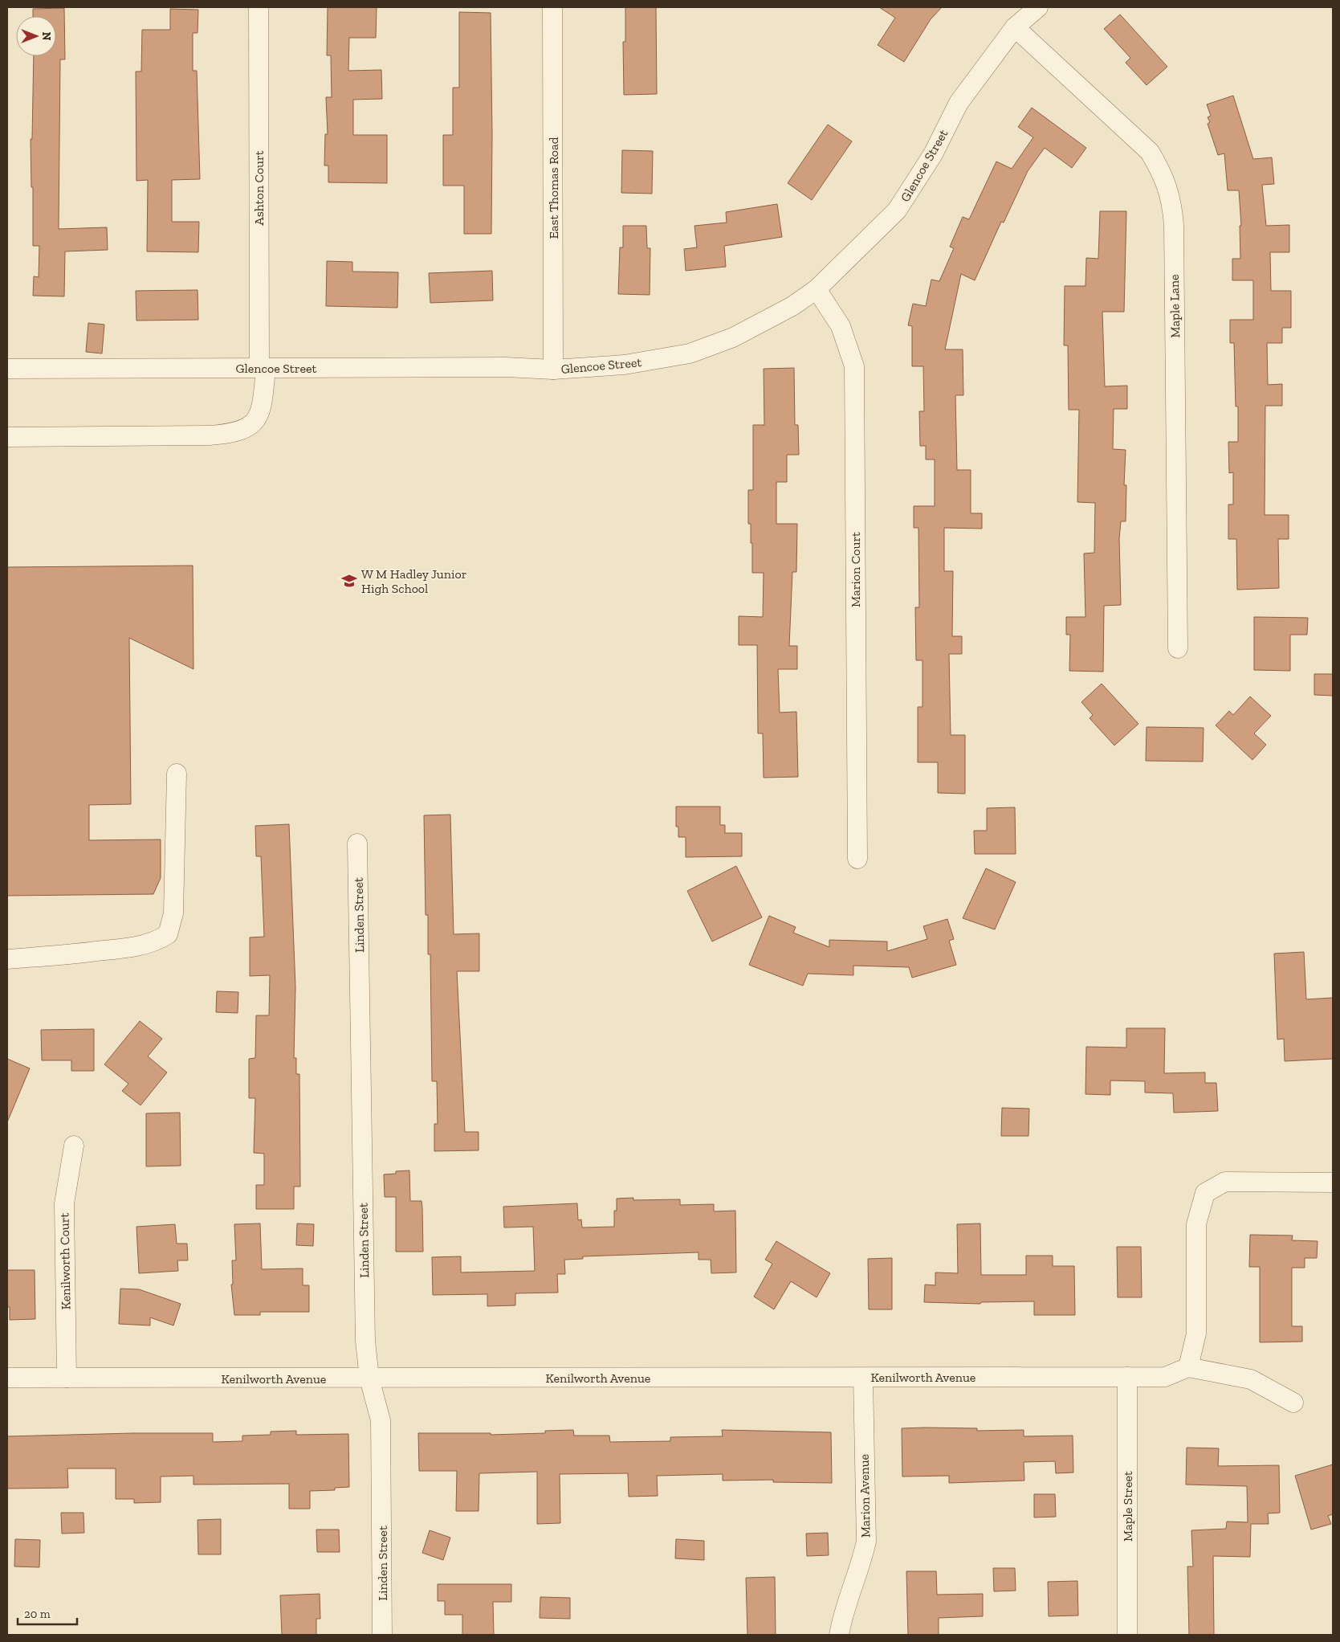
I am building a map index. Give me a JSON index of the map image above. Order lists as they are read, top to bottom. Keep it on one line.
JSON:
{"streets":{"street":["Glencoe Street","Ashton Court","East Thomas Road","Maple Lane","Marion Court","Linden Street","Kenilworth Court","Kenilworth Avenue","Marion Avenue","Maple Street"]},"crossings":[["Glencoe Street","Ashton Court"],["Glencoe Street","East Thomas Road"],["Glencoe Street","Maple Lane"],["Glencoe Street","Marion Court"],["Linden Street","Kenilworth Avenue"],["Kenilworth Court","Kenilworth Avenue"],["Kenilworth Avenue","Marion Avenue"],["Kenilworth Avenue","Maple Street"]],"places":{"school or university":["W M Hadley Junior High School"]},"scale_bar":"20 m","north":"right"}
